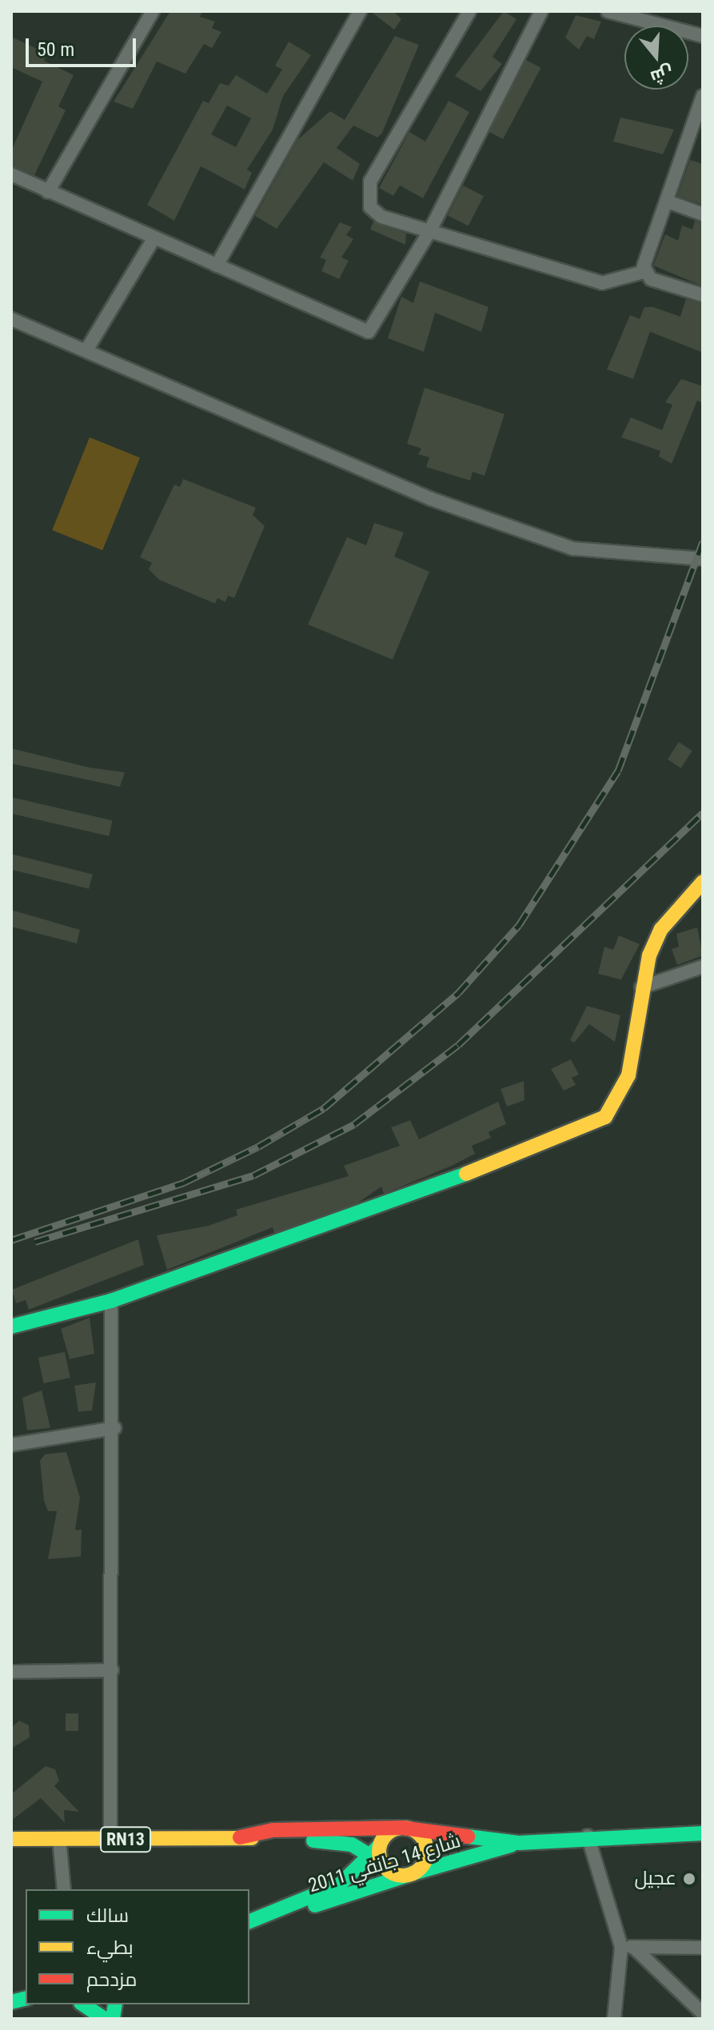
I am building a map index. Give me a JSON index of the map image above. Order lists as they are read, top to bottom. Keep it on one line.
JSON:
{"streets":{"main road":["RN13","شارع 14 جانفي 2011"]},"crossings":[["RN13","شارع 14 جانفي 2011"]],"places":["عجيل"],"legend":["سالك","بطيء","مزدحم"],"scale_bar":"50 m","north":"bottom"}
